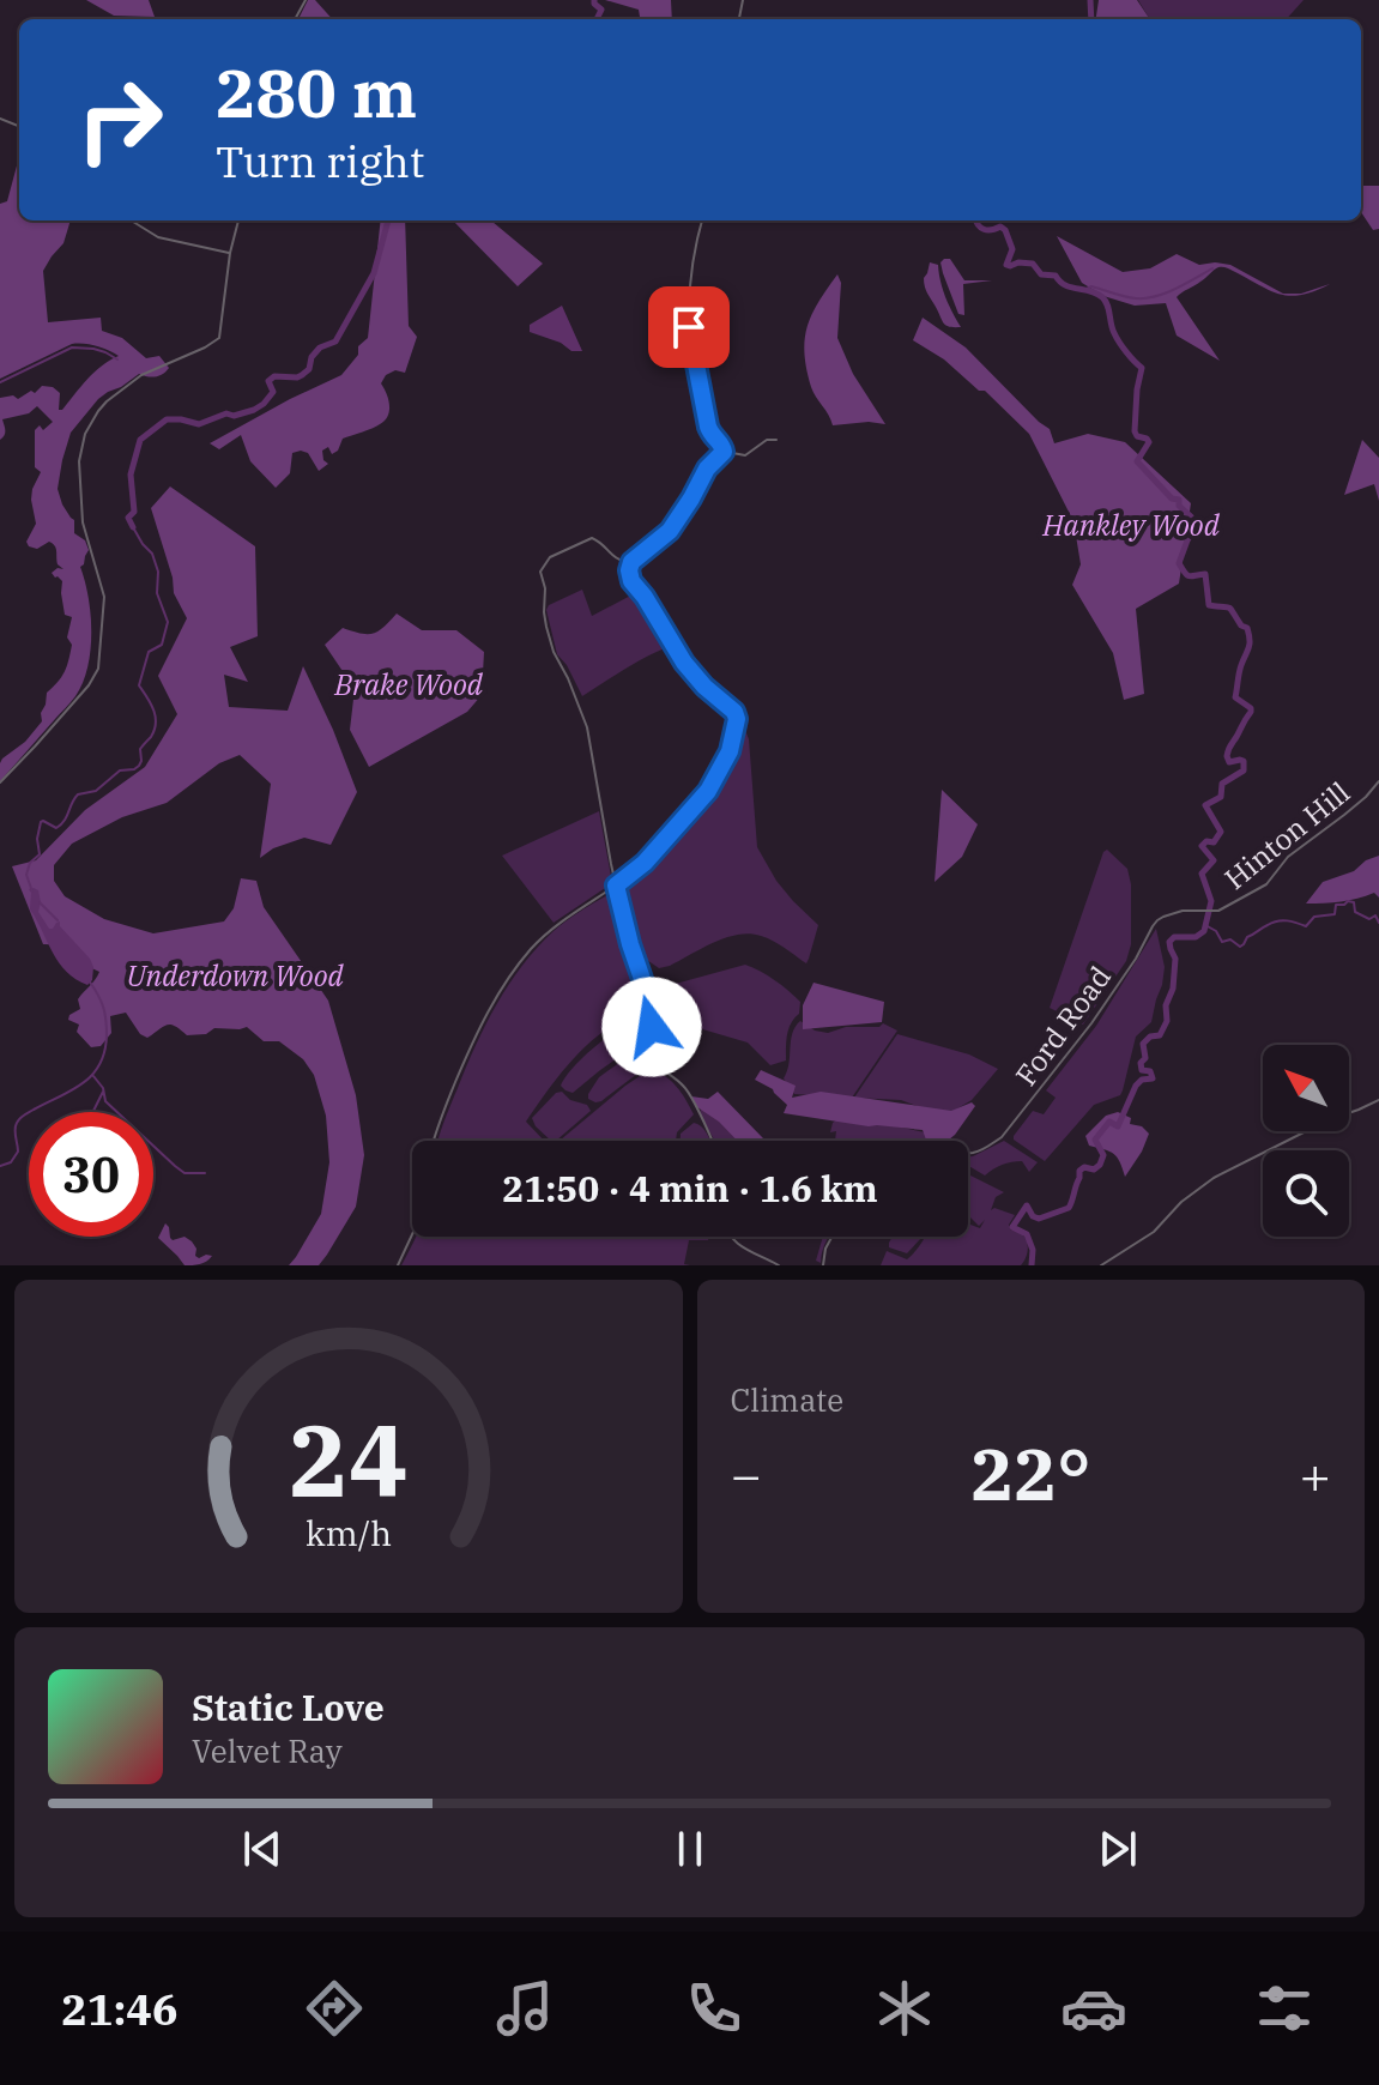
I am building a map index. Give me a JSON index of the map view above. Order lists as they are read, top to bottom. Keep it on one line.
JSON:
{"streets":{"street":["Hinton Hill","Ford Road"]},"crossings":[["Hinton Hill","Ford Road"]],"parks":["Hankley Wood","Brake Wood","Underdown Wood"],"north":"top left","page":{"turn":["280 m","Turn right"],"limit":"30","trip":"21:50 · 4 min · 1.6 km","tile":"Climate","heat":["−","22°","+"],"song":["Static Love","Velvet Ray"],"tabs":"21:46","gauge":["24","km/h"]}}
